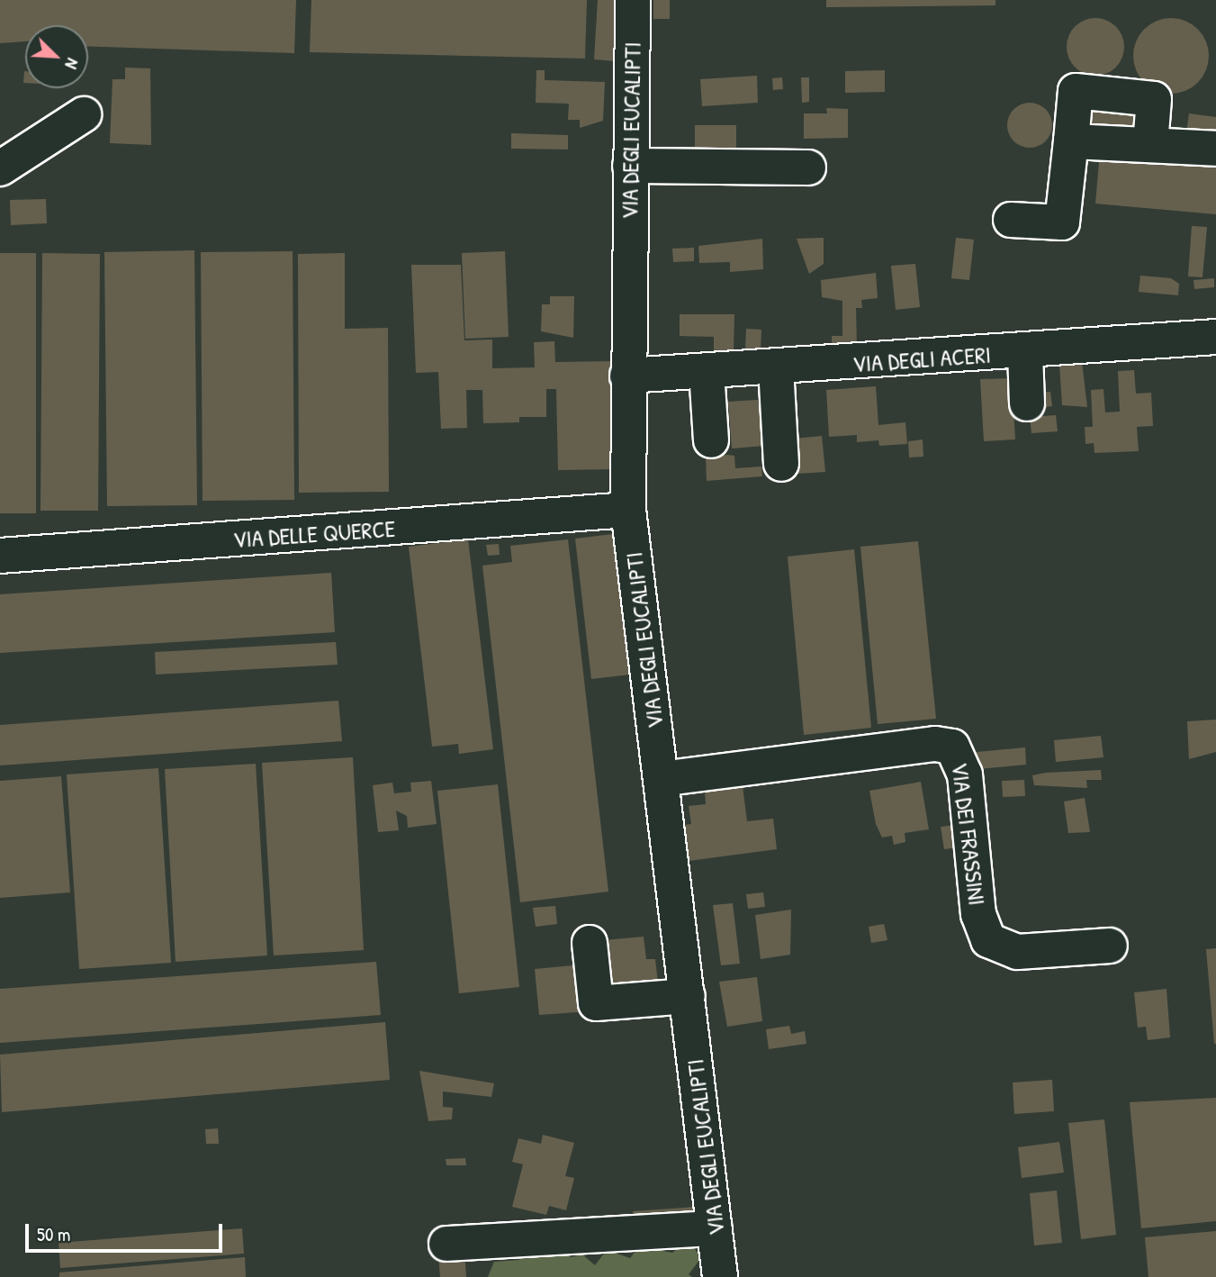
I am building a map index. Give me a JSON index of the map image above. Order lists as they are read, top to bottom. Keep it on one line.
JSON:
{"streets":{"street":["VIA DEGLI EUCALIPTI","VIA DEGLI ACERI","VIA DELLE QUERCE","VIA DEI FRASSINI"]},"crossings":[["VIA DEGLI EUCALIPTI","VIA DEGLI ACERI"],["VIA DEGLI EUCALIPTI","VIA DELLE QUERCE"],["VIA DEGLI EUCALIPTI","VIA DEI FRASSINI"]],"scale_bar":"50 m","north":"bottom right"}
